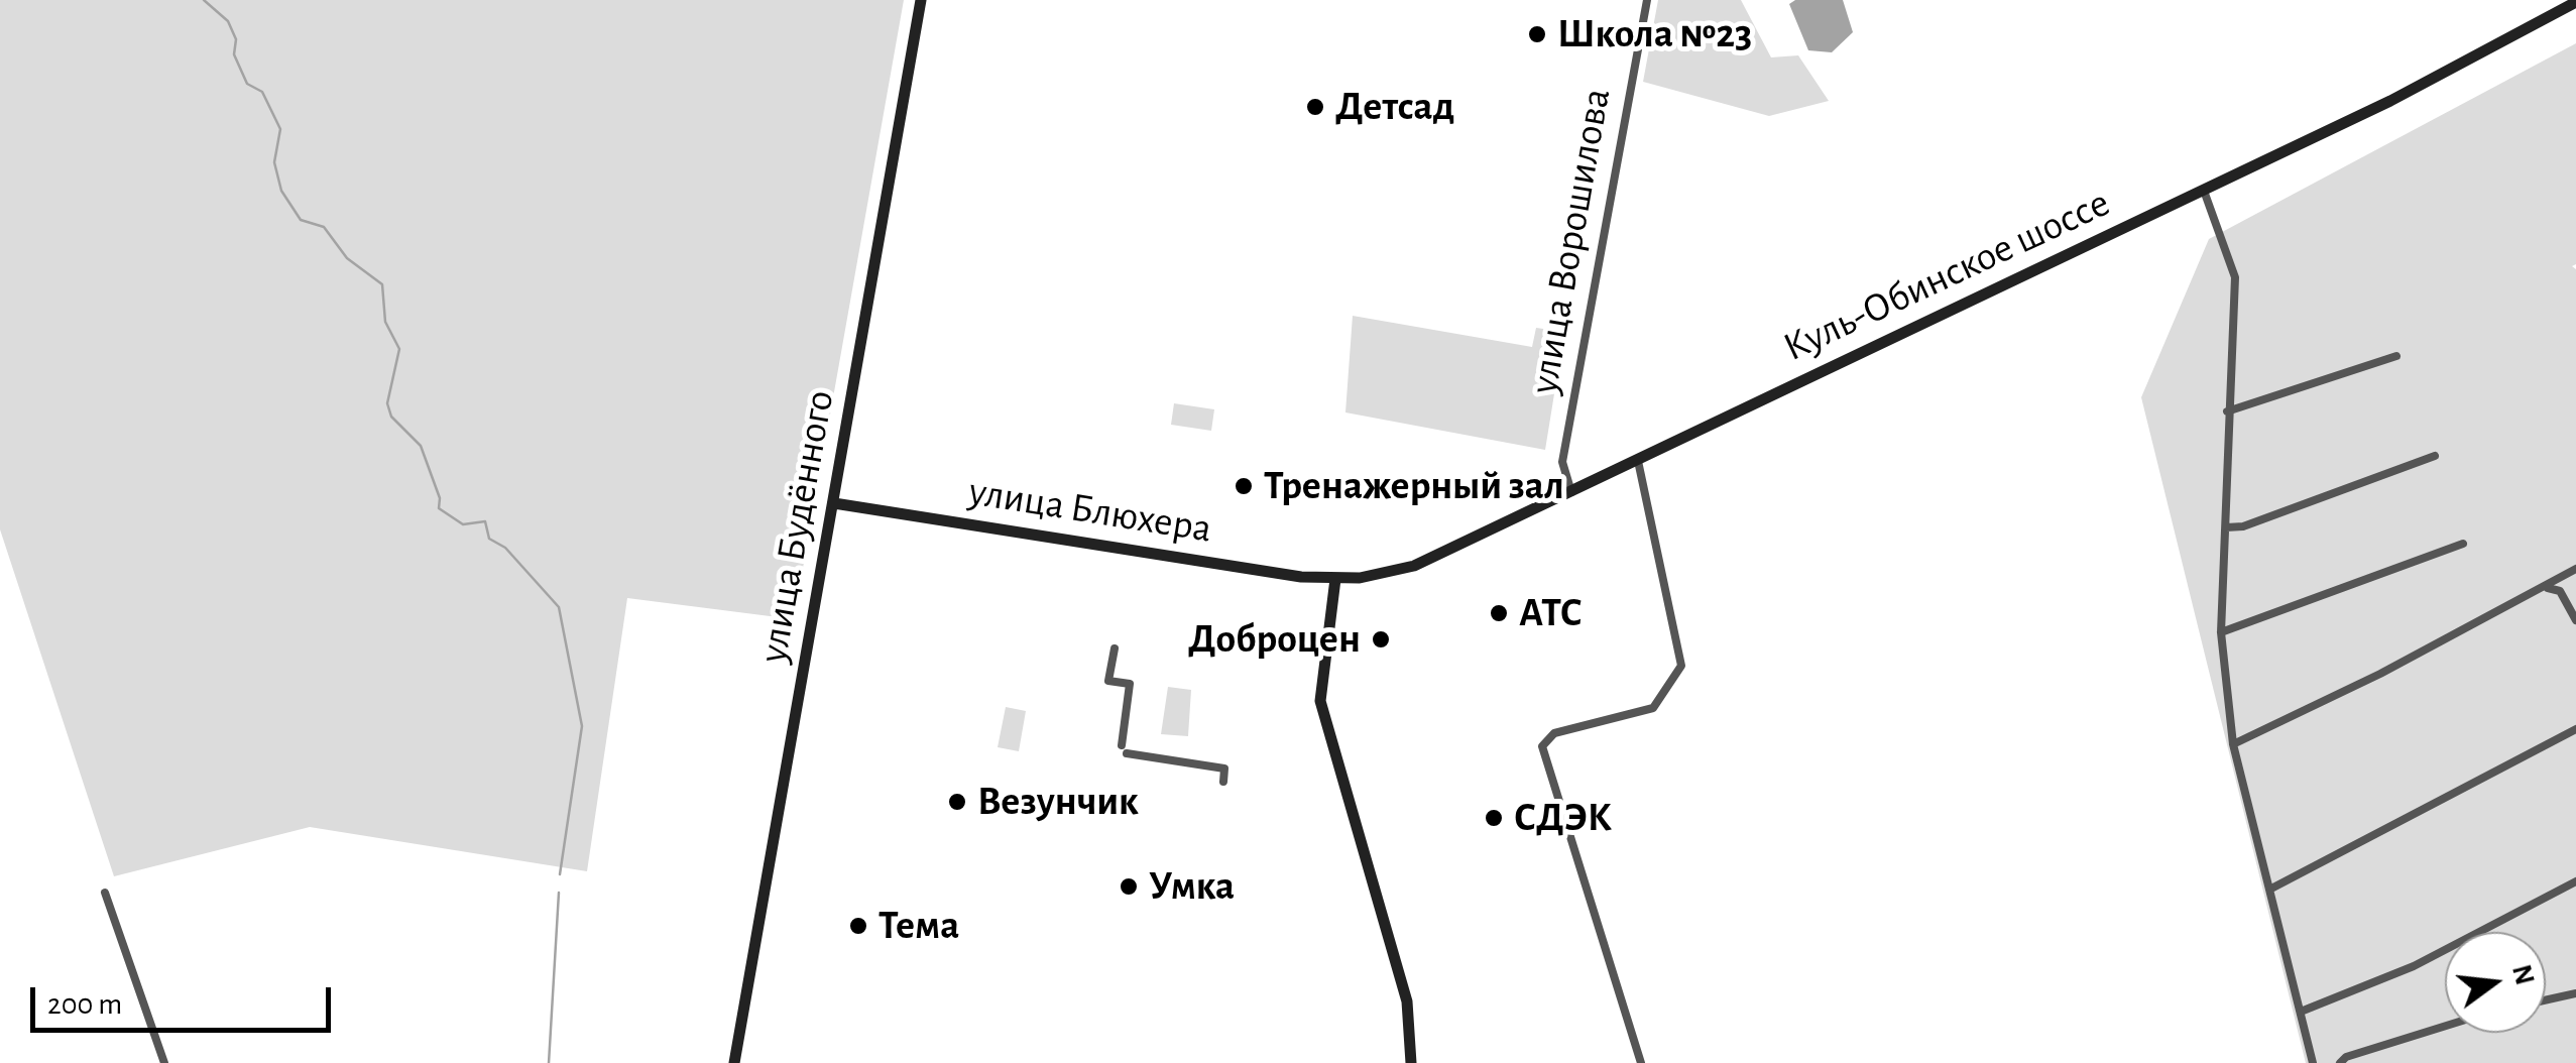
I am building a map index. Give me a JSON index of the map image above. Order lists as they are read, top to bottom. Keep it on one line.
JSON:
{"streets":{"main road":["Куль-Обинское шоссе","улица Блюхера","улица Будённого"],"street":["улица Ворошилова"]},"crossings":[["улица Ворошилова","Куль-Обинское шоссе"],["Куль-Обинское шоссе","улица Блюхера"],["улица Блюхера","улица Будённого"]],"places":["Школа №23","Детсад","Тренажерный зал","АТС","Доброцен","Везунчик","СДЭК","Умка","Тема"],"scale_bar":"200 m","north":"right"}
